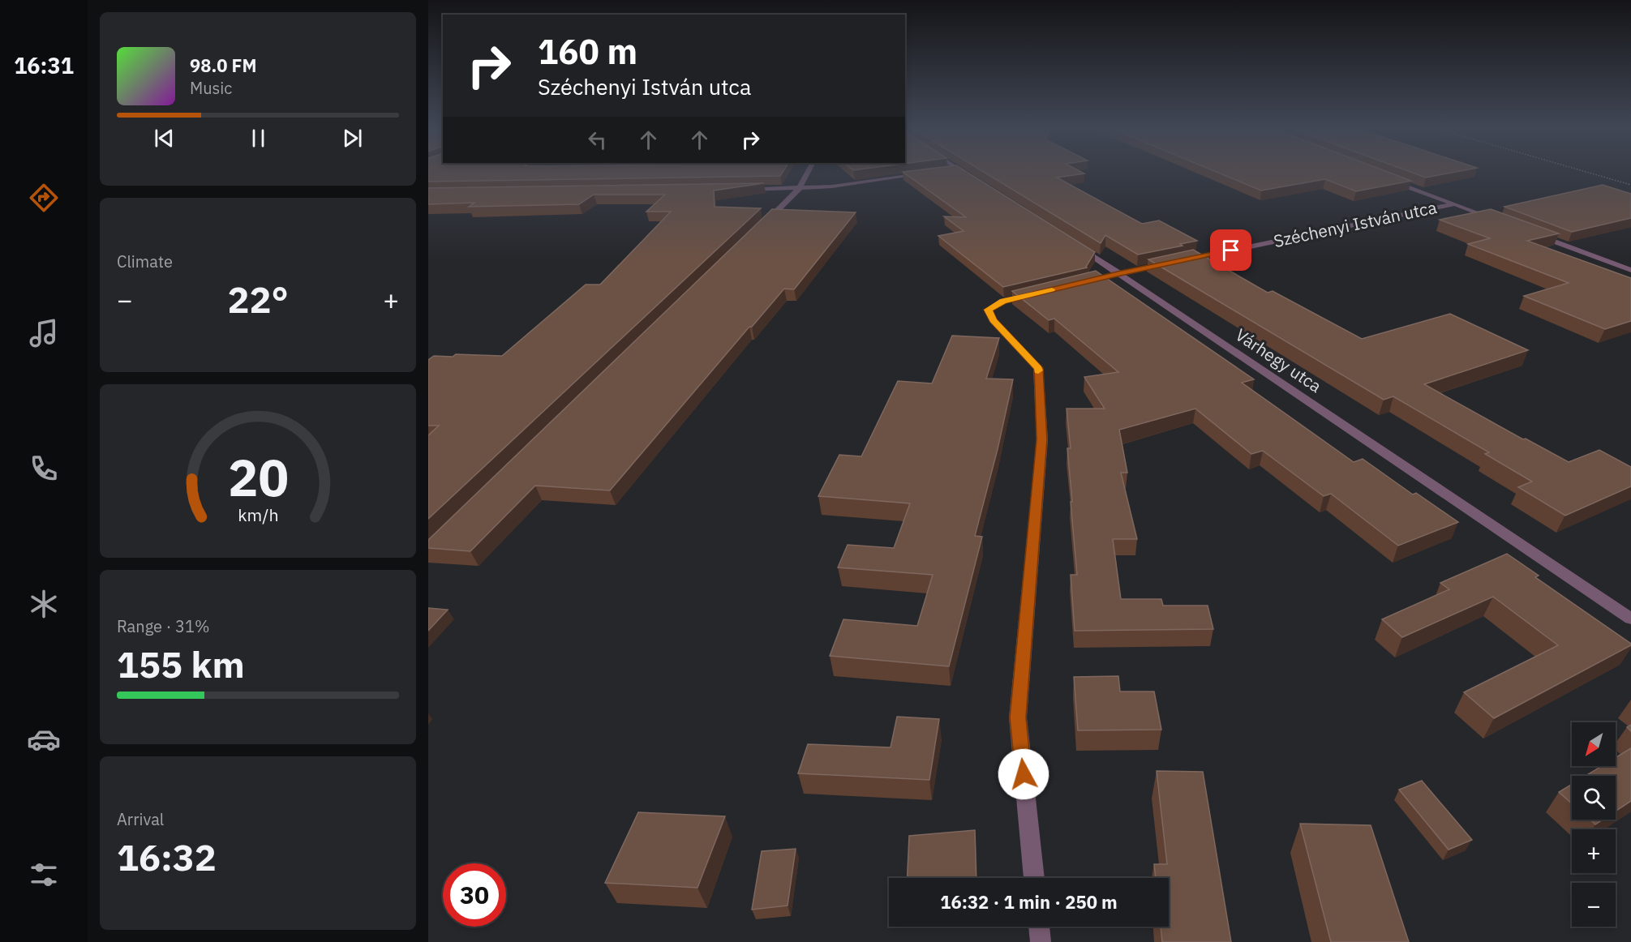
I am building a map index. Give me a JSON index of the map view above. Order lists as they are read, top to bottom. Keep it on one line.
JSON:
{"streets":{"street":["Széchenyi István utca","Várhegy utca"]},"crossings":[["Széchenyi István utca","Várhegy utca"]],"north":"bottom left","page":{"tabs":"16:31","turn":["160 m","Széchenyi István utca"],"song":["98.0 FM","Music"],"tile":["Climate",["Range · 31%","155 km"],["Arrival","16:32"]],"heat":["−","22°","+"],"map_buttons":["+","−"],"limit":"30","trip":"16:32 · 1 min · 250 m","gauge":["20","km/h"]}}
